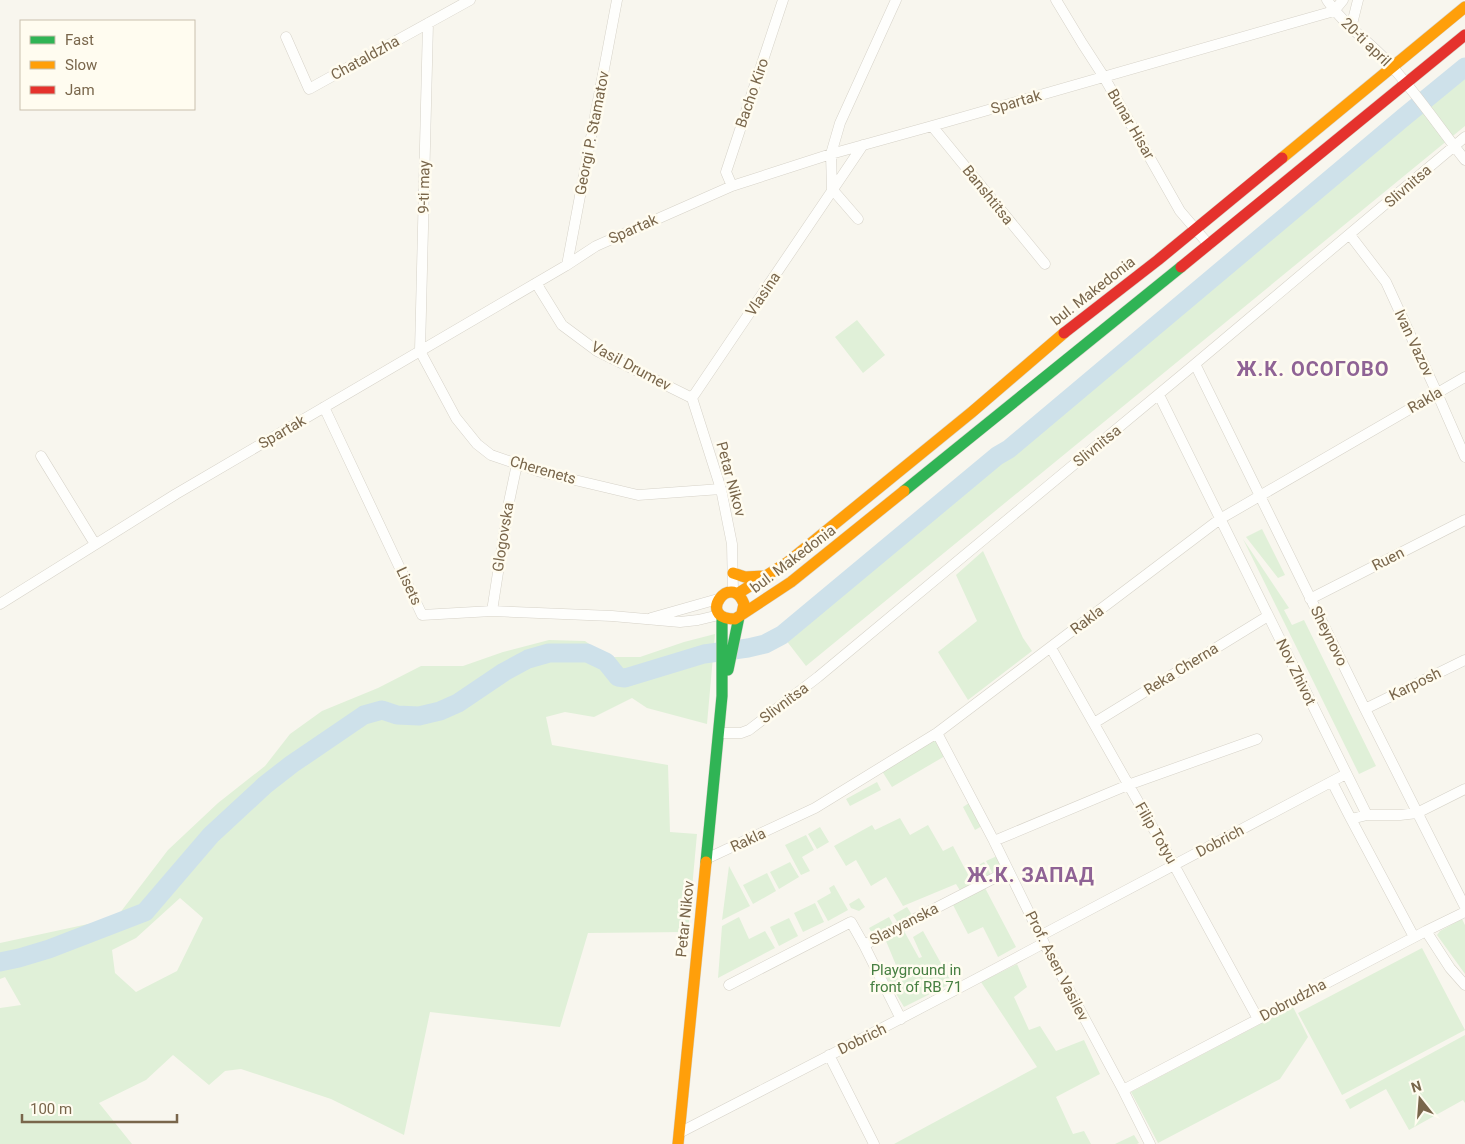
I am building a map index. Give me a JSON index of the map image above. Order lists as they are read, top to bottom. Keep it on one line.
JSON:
{"streets":{"street":["20-ti april","Chataldzha","Bacho Kiro","Spartak","Bunar Hisar","Georgi P. Stamatov","Slivnitsa","9-ti may","Banshtitsa","bul. Makedonia","Vlasina","Ivan Vazov","Vasil Drumev","Rakla","Cherenets","Petar Nikov","Glogovska","Ruen","Lisets","Sheynovo","Reka Cherna","Nov Zhivot","Karposh","Filip Totyu","Dobrich","Slavyanska","Prof. Asen Vasilev","Dobrudzha"]},"crossings":[["20-ti april","Spartak"],["20-ti april","Slivnitsa"],["20-ti april","bul. Makedonia"],["Chataldzha","9-ti may"],["Bacho Kiro","Spartak"],["Spartak","Bunar Hisar"],["Spartak","Georgi P. Stamatov"],["Spartak","9-ti may"],["Spartak","Banshtitsa"],["Spartak","Vlasina"],["Spartak","Vasil Drumev"],["Spartak","Cherenets"],["Spartak","Lisets"],["Bunar Hisar","bul. Makedonia"],["Slivnitsa","Ivan Vazov"],["Slivnitsa","Petar Nikov"],["Slivnitsa","Sheynovo"],["Slivnitsa","Nov Zhivot"],["9-ti may","Cherenets"],["bul. Makedonia","Petar Nikov"],["bul. Makedonia","Lisets"],["Vlasina","Vasil Drumev"],["Vlasina","Petar Nikov"],["Ivan Vazov","Rakla"],["Vasil Drumev","Petar Nikov"],["Rakla","Petar Nikov"],["Rakla","Sheynovo"],["Rakla","Nov Zhivot"],["Rakla","Filip Totyu"],["Rakla","Prof. Asen Vasilev"],["Cherenets","Petar Nikov"],["Cherenets","Glogovska"],["Petar Nikov","Lisets"],["Petar Nikov","Dobrich"],["Glogovska","Lisets"],["Ruen","Sheynovo"],["Sheynovo","Karposh"],["Reka Cherna","Nov Zhivot"],["Reka Cherna","Filip Totyu"],["Nov Zhivot","Dobrich"],["Filip Totyu","Dobrich"],["Filip Totyu","Dobrudzha"],["Dobrich","Prof. Asen Vasilev"],["Slavyanska","Prof. Asen Vasilev"],["Prof. Asen Vasilev","Dobrudzha"]],"districts":["Ж.К. ОСОГОВО","Ж.К. ЗАПАД"],"parks":["Playground in front of RB 71"],"legend":["Fast","Slow","Jam"],"scale_bar":"100 m","north":"top"}
